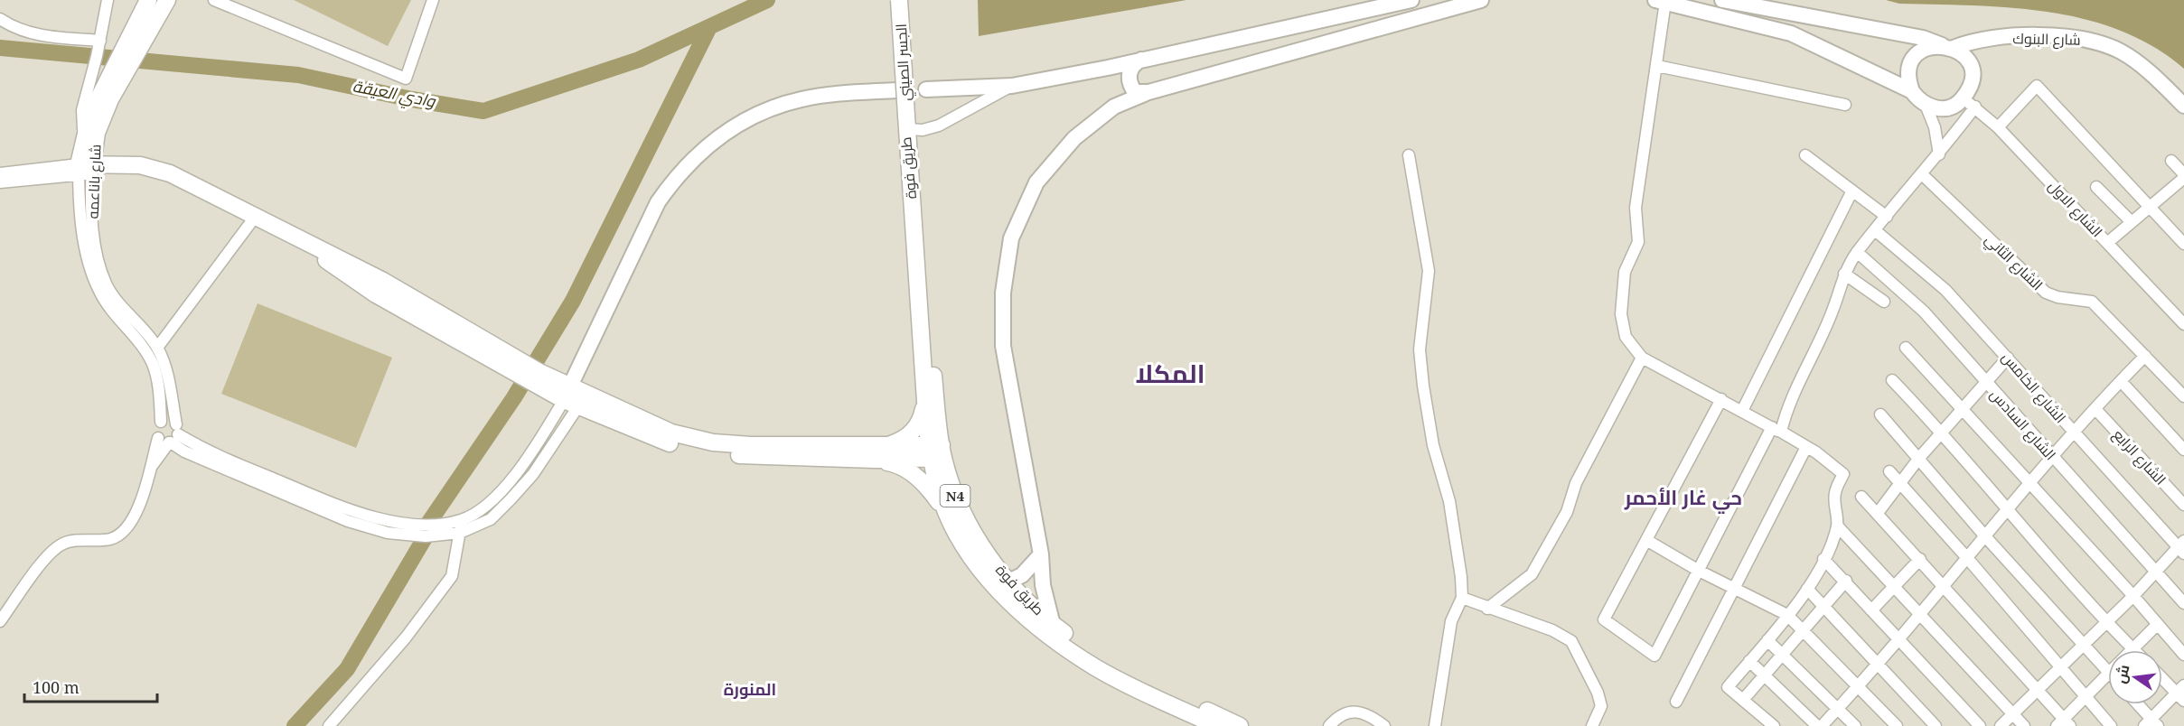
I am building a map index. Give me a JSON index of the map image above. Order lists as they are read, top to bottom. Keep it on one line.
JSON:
{"streets":{"highway":["الجسر الصيني","طريق فوة","شارع باناعمه","N4"],"main road":["شارع البنوك"],"street":["الشارع الاول","الشارع الثاني","الشارع الخامس","الشارع السادس","الشارع الرابع"]},"crossings":[["شارع البنوك","الشارع الاول"],["الجسر الصيني","طريق فوة"]],"districts":["المكلا","حي غار الأحمر","المنورة"],"water":["وادي العيقة"],"scale_bar":"100 m","north":"left"}
